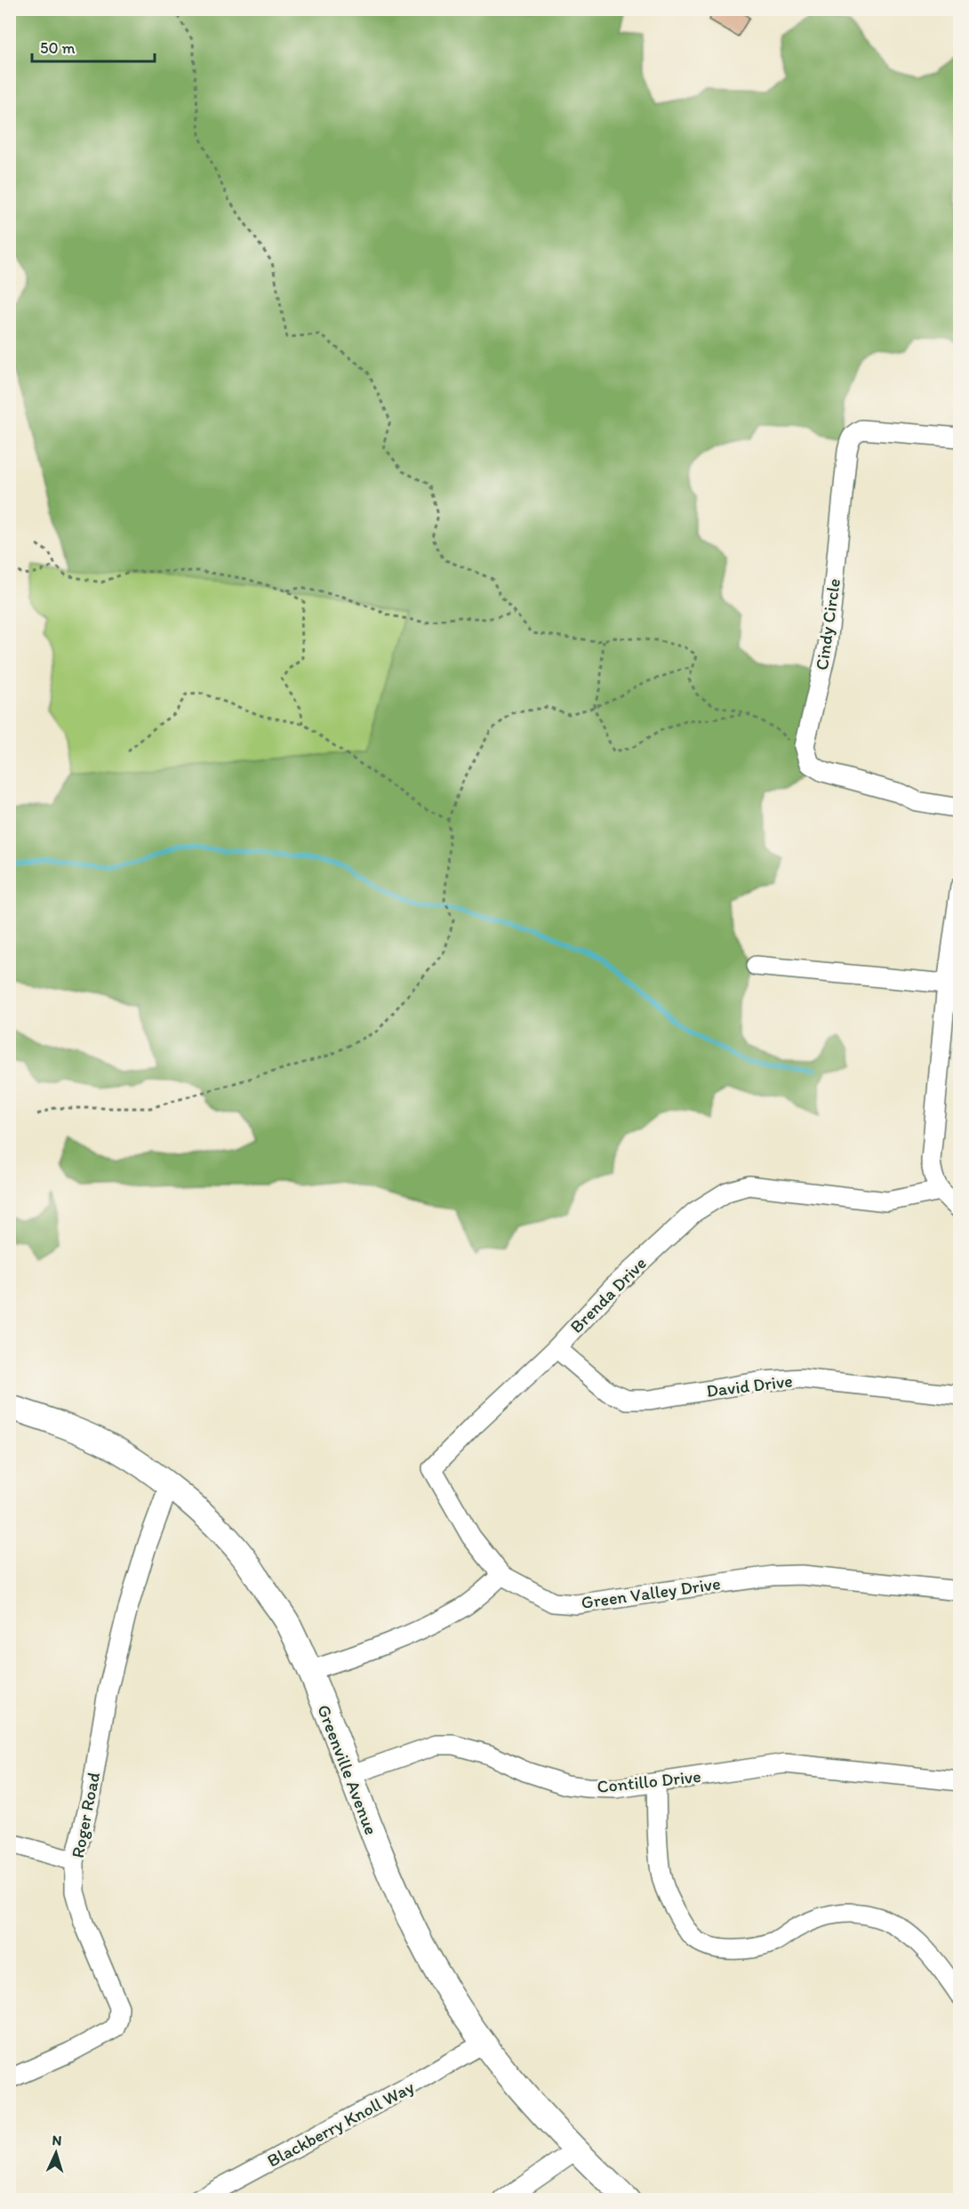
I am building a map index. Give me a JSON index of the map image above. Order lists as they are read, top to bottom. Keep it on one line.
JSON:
{"streets":{"street":["Cindy Circle","Brenda Drive","David Drive","Green Valley Drive","Greenville Avenue","Contillo Drive","Roger Road","Blackberry Knoll Way"]},"crossings":[["Brenda Drive","David Drive"],["Brenda Drive","Green Valley Drive"],["Greenville Avenue","Contillo Drive"],["Greenville Avenue","Roger Road"],["Greenville Avenue","Blackberry Knoll Way"]],"scale_bar":"50 m","north":"top"}
